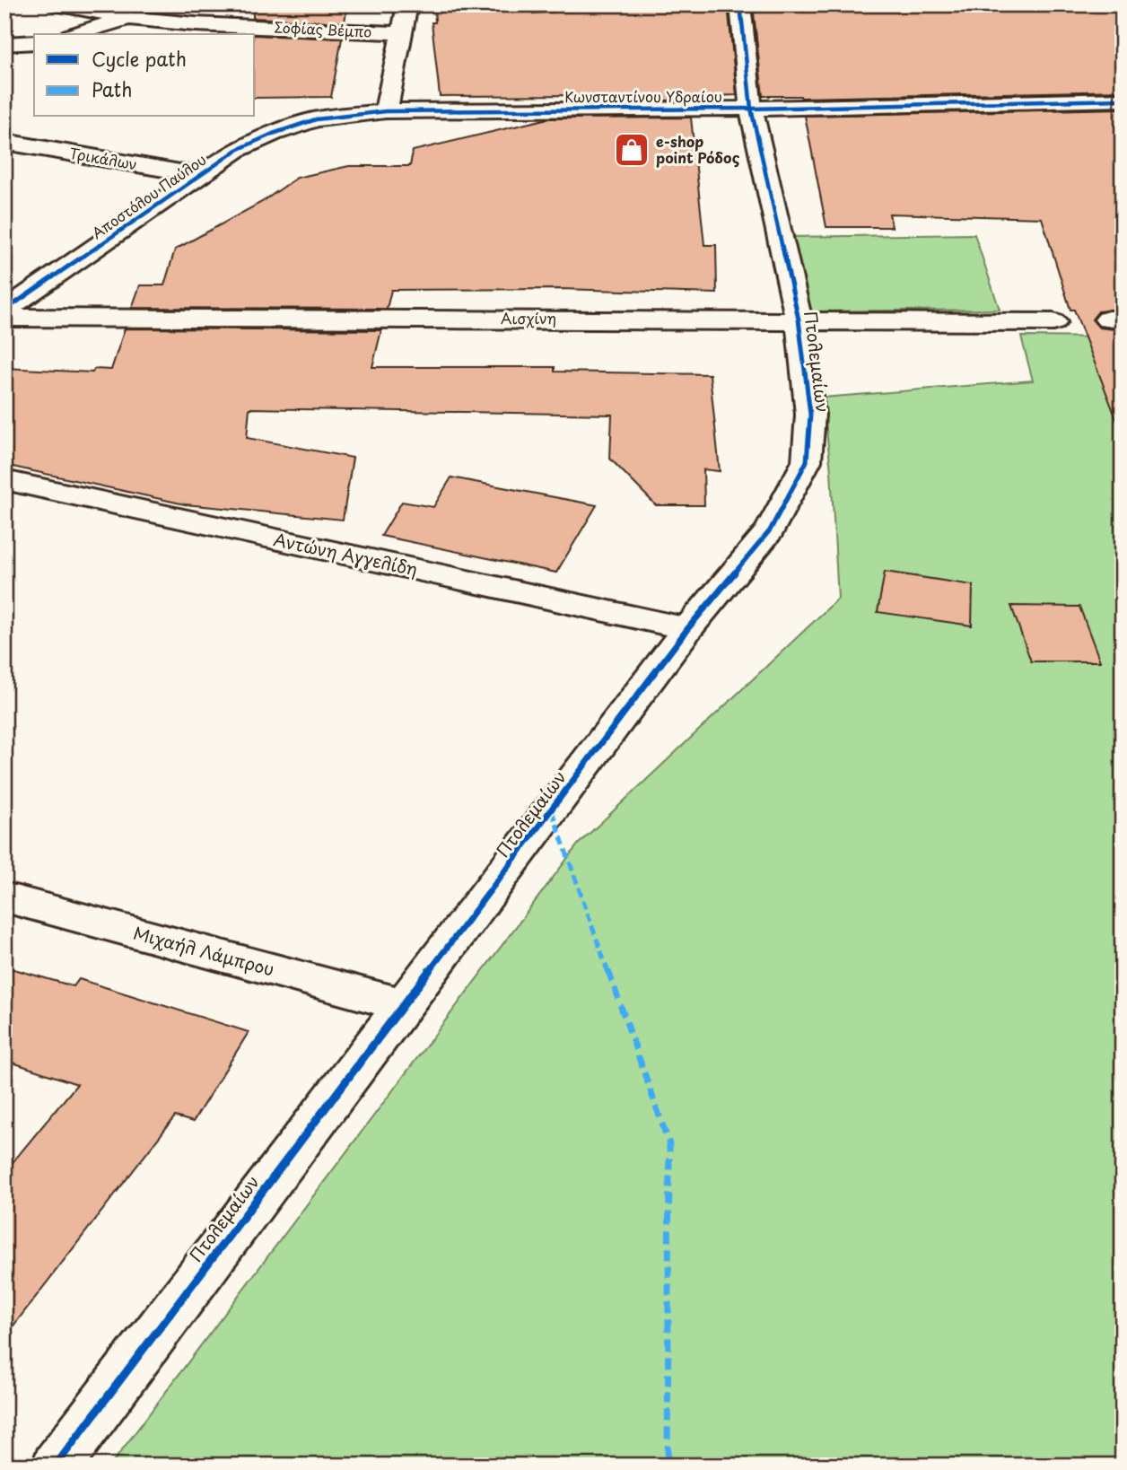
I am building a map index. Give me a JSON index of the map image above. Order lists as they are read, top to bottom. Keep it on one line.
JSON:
{"streets":{"street":["Σοφίας Βέμπο","Κωνσταντίνου Υδραίου","Τρικάλων","Αποστόλου Παύλου","Αισχίνη","Πτολεμαίων","Αντώνη Αγγελίδη","Μιχαήλ Λάμπρου"]},"crossings":[["Κωνσταντίνου Υδραίου","Αποστόλου Παύλου"],["Κωνσταντίνου Υδραίου","Πτολεμαίων"],["Τρικάλων","Αποστόλου Παύλου"],["Αισχίνη","Πτολεμαίων"],["Πτολεμαίων","Αντώνη Αγγελίδη"],["Πτολεμαίων","Μιχαήλ Λάμπρου"]],"places":{"shop":["e-shop point Ρόδος"]},"legend":["Cycle path","Path"]}
